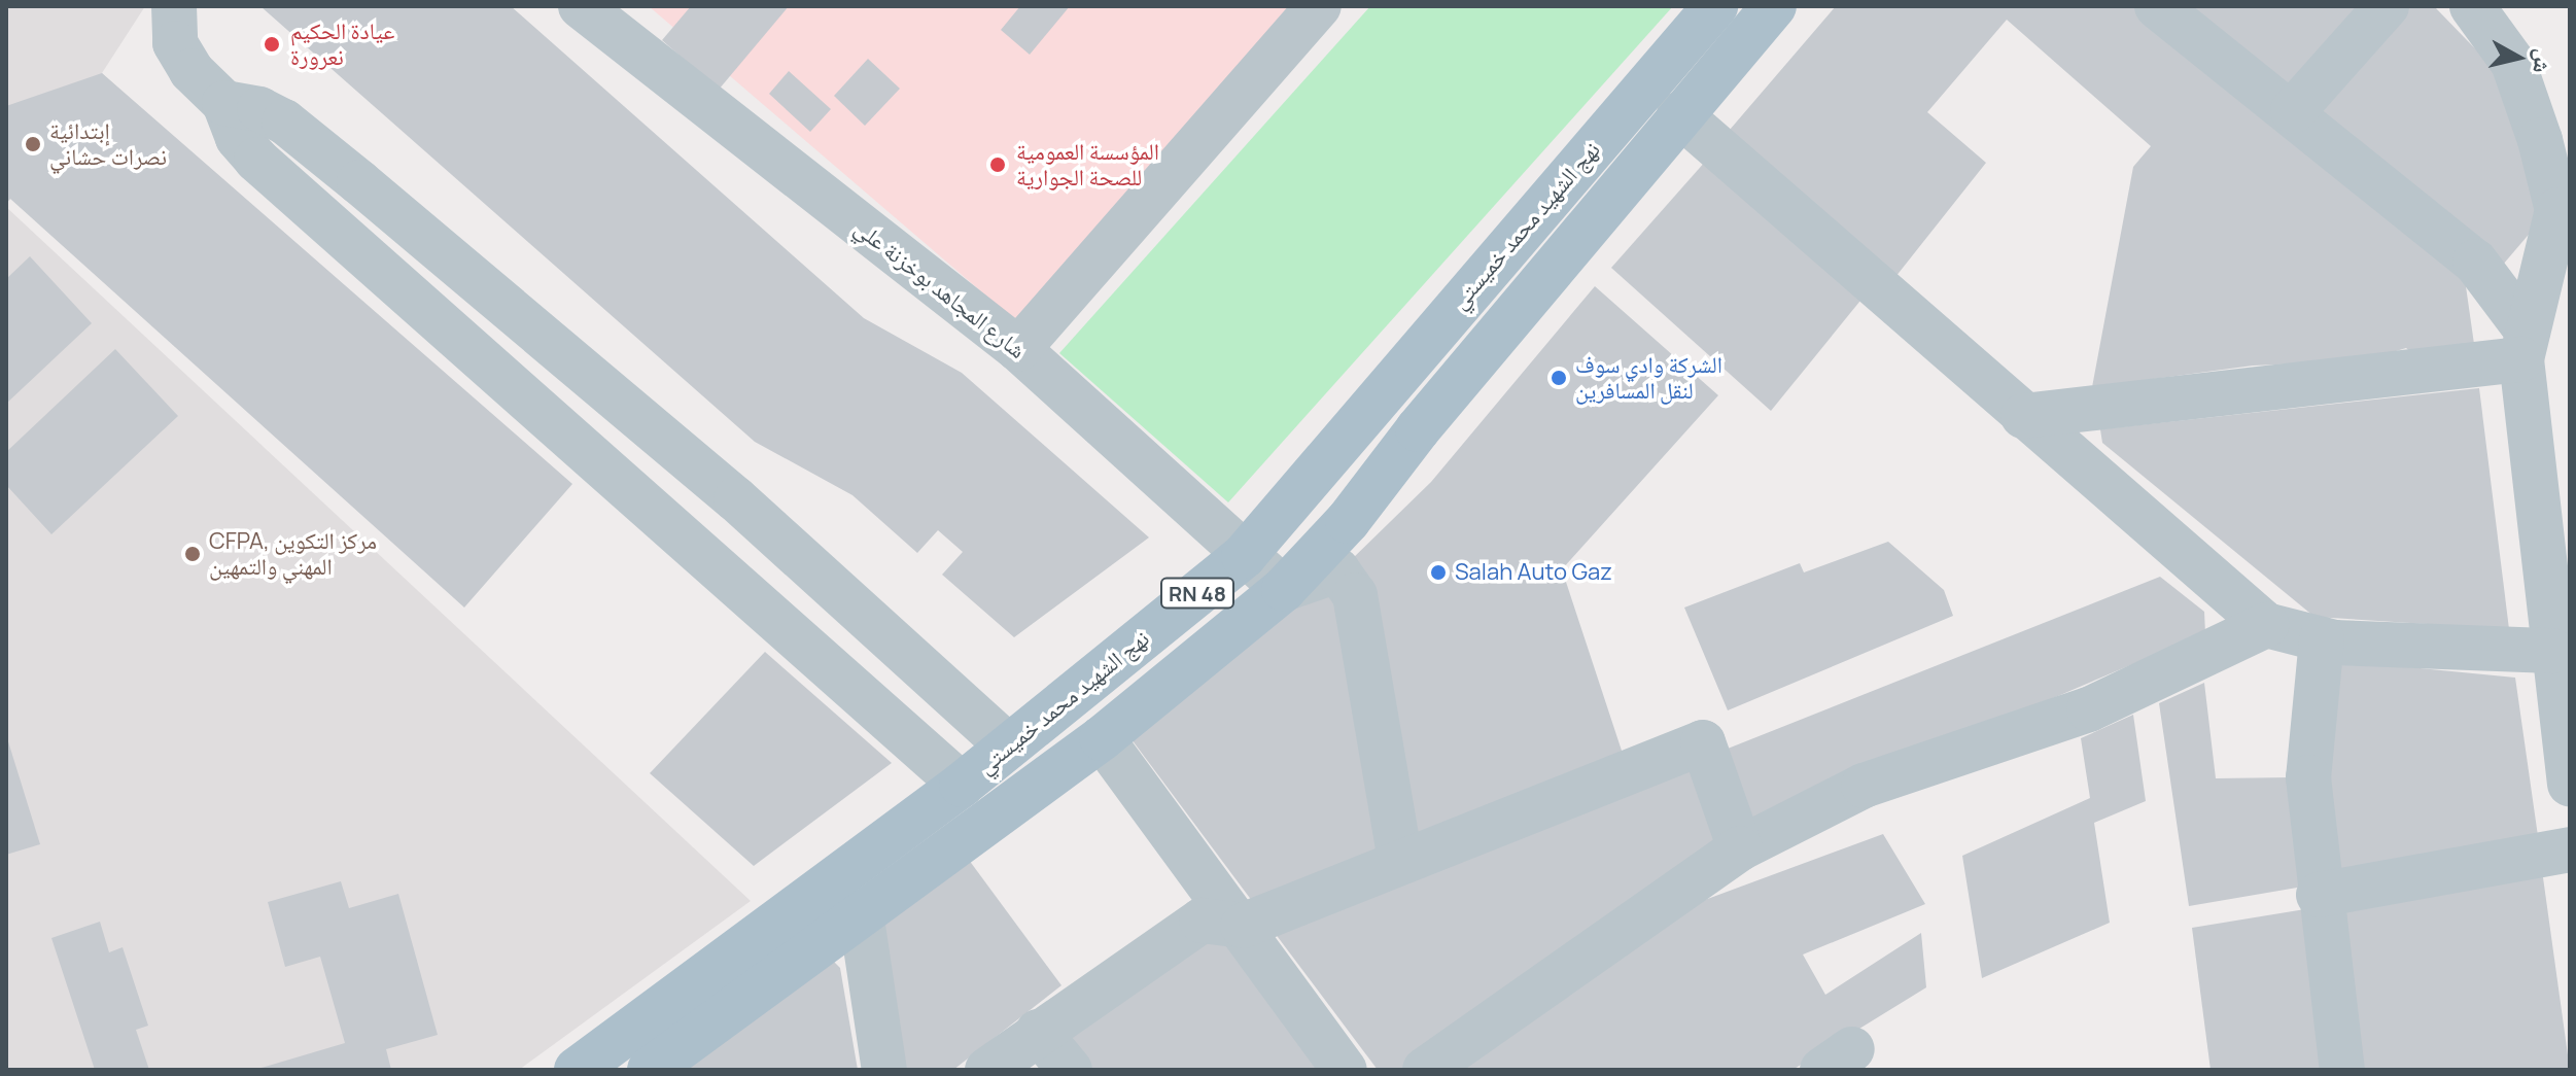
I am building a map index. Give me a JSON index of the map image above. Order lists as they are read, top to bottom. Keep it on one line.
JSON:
{"streets":{"main road":["نهج الشهيد محمد خميستي","RN 48"],"street":["شارع المجاهد بوخزنة علي"]},"crossings":[["نهج الشهيد محمد خميستي","شارع المجاهد بوخزنة علي"]],"places":["عيادة الحكيم نعرورة","إبتدائية نصرات حشاني","المؤسسة العمومية للصحة الجوارية","الشركة وادي سوف لنقل المسافرين","CFPA, مركز التكوين المهني والتمهين","Salah Auto Gaz"],"north":"right"}
